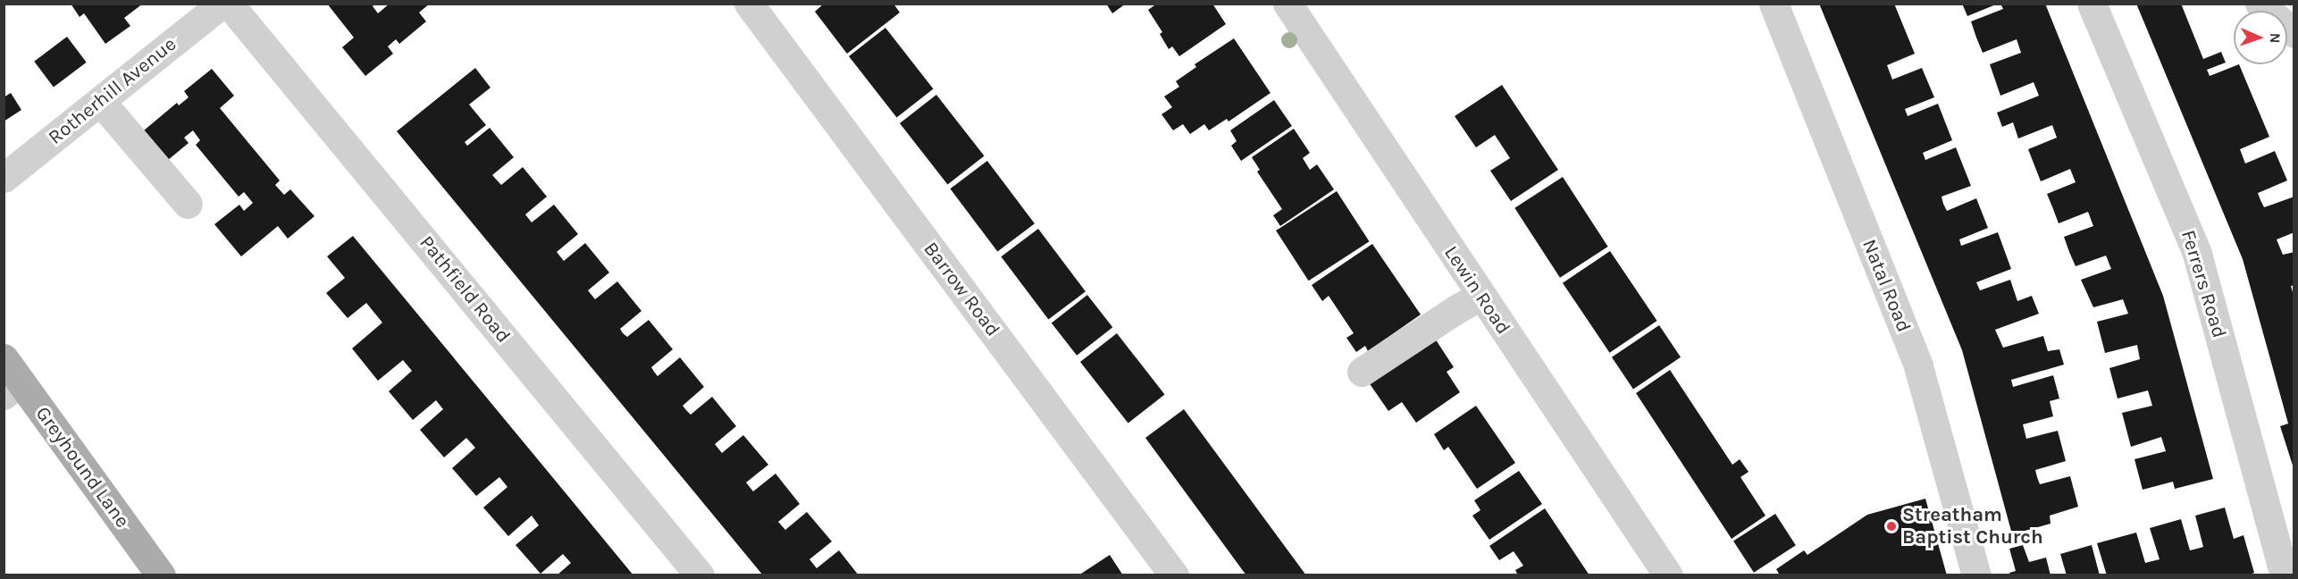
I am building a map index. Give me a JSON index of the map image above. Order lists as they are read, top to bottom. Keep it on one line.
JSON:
{"streets":{"main road":["Greyhound Lane"],"street":["Rotherhill Avenue","Ferrers Road","Natal Road","Pathfield Road","Barrow Road","Lewin Road"]},"places":["Streatham Baptist Church"],"north":"right"}
